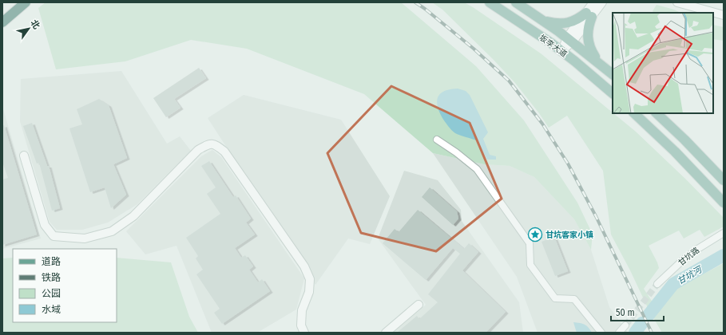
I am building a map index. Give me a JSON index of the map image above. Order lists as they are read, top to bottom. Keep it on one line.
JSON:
{"streets":{"main road":["坂李大道"],"street":["甘坑路"]},"water":["甘坑河"],"places":{"place":["甘坑客家小镇"]},"legend":["道路","铁路","公园","水域"],"scale_bar":"50 m","north":"top right"}
